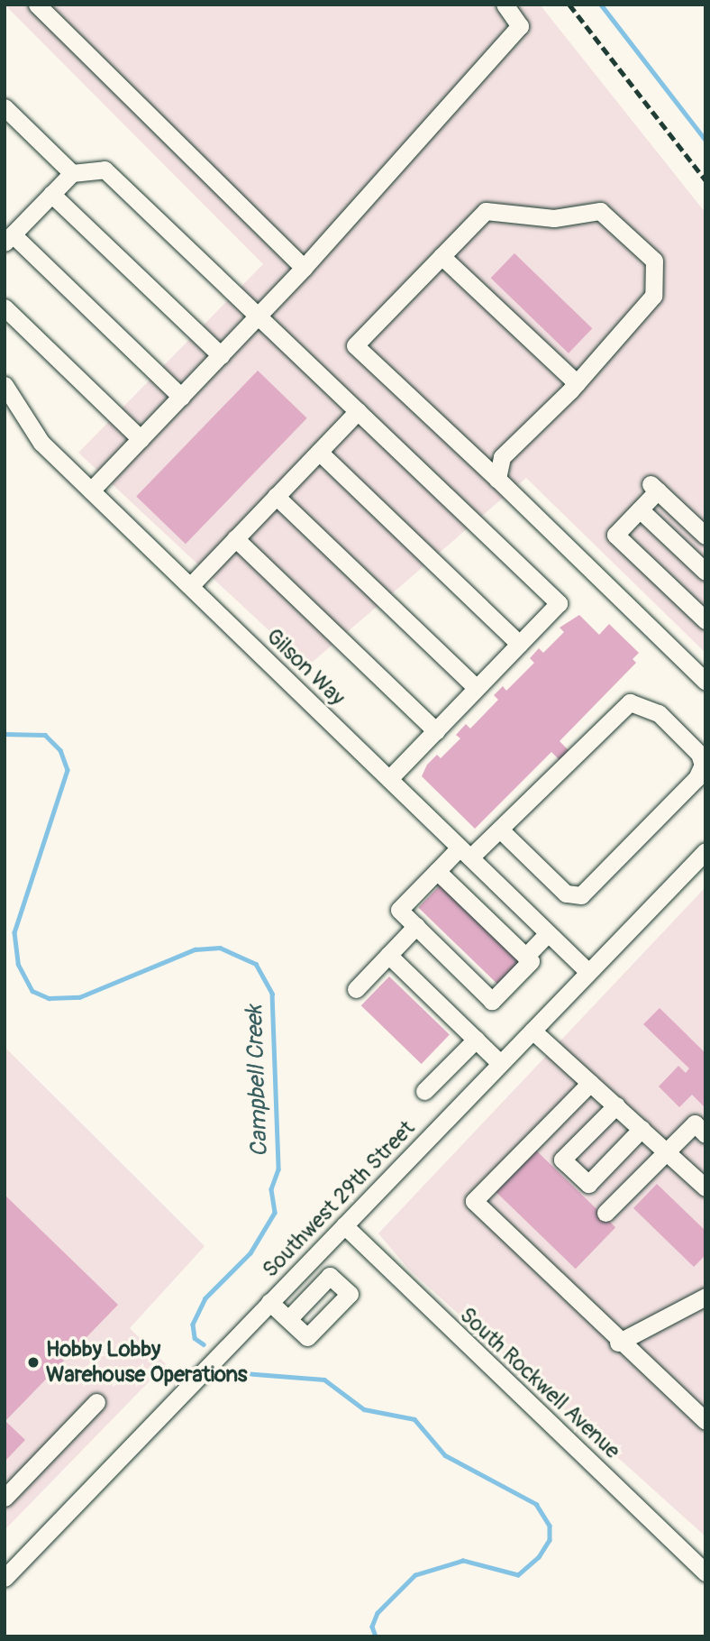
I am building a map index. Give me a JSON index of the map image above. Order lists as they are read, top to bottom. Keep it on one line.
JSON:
{"streets":{"street":["Gilson Way","Southwest 29th Street","South Rockwell Avenue"]},"crossings":[["Gilson Way","Southwest 29th Street"],["Southwest 29th Street","South Rockwell Avenue"]],"water":["Campbell Creek"],"places":["Hobby Lobby Warehouse Operations"]}
